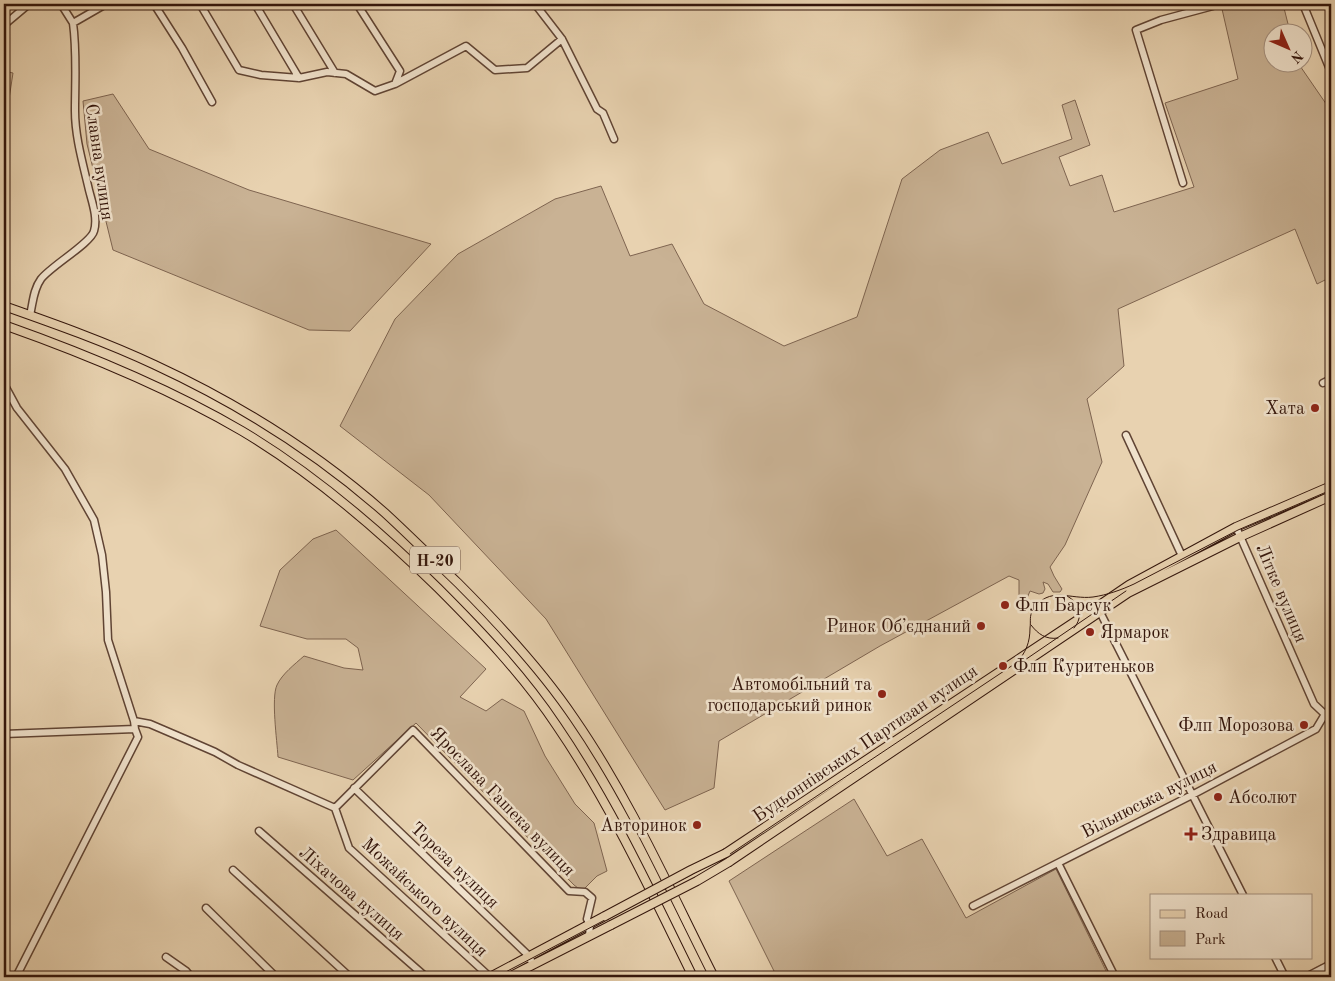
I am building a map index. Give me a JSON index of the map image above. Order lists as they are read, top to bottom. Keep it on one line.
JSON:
{"streets":{"main road":["Н-20","Будьоннівських Партизан вулиця"],"street":["Славна вулиця","Літке вулиця","Вільнюська вулиця","Ярослава Гашека вулиця","Тореза вулиця","Ліхачова вулиця","Можайського вулиця"]},"crossings":[["Славна вулиця","Н-20"],["Літке вулиця","Будьоннівських Партизан вулиця"],["Літке вулиця","Вільнюська вулиця"],["Будьоннівських Партизан вулиця","Ярослава Гашека вулиця"],["Будьоннівських Партизан вулиця","Тореза вулиця"],["Будьоннівських Партизан вулиця","Можайського вулиця"],["Ярослава Гашека вулиця","Тореза вулиця"]],"places":{"other":["Хата","Флп Барсук","Ринок Обʼєднаний","Ярмарок","Флп Куритеньков","Автомобільний та господарський ринок","Флп Морозова","Абсолют","Авторинок"],"health":["Здравица"]},"legend":["Road","Park"],"north":"bottom right"}
